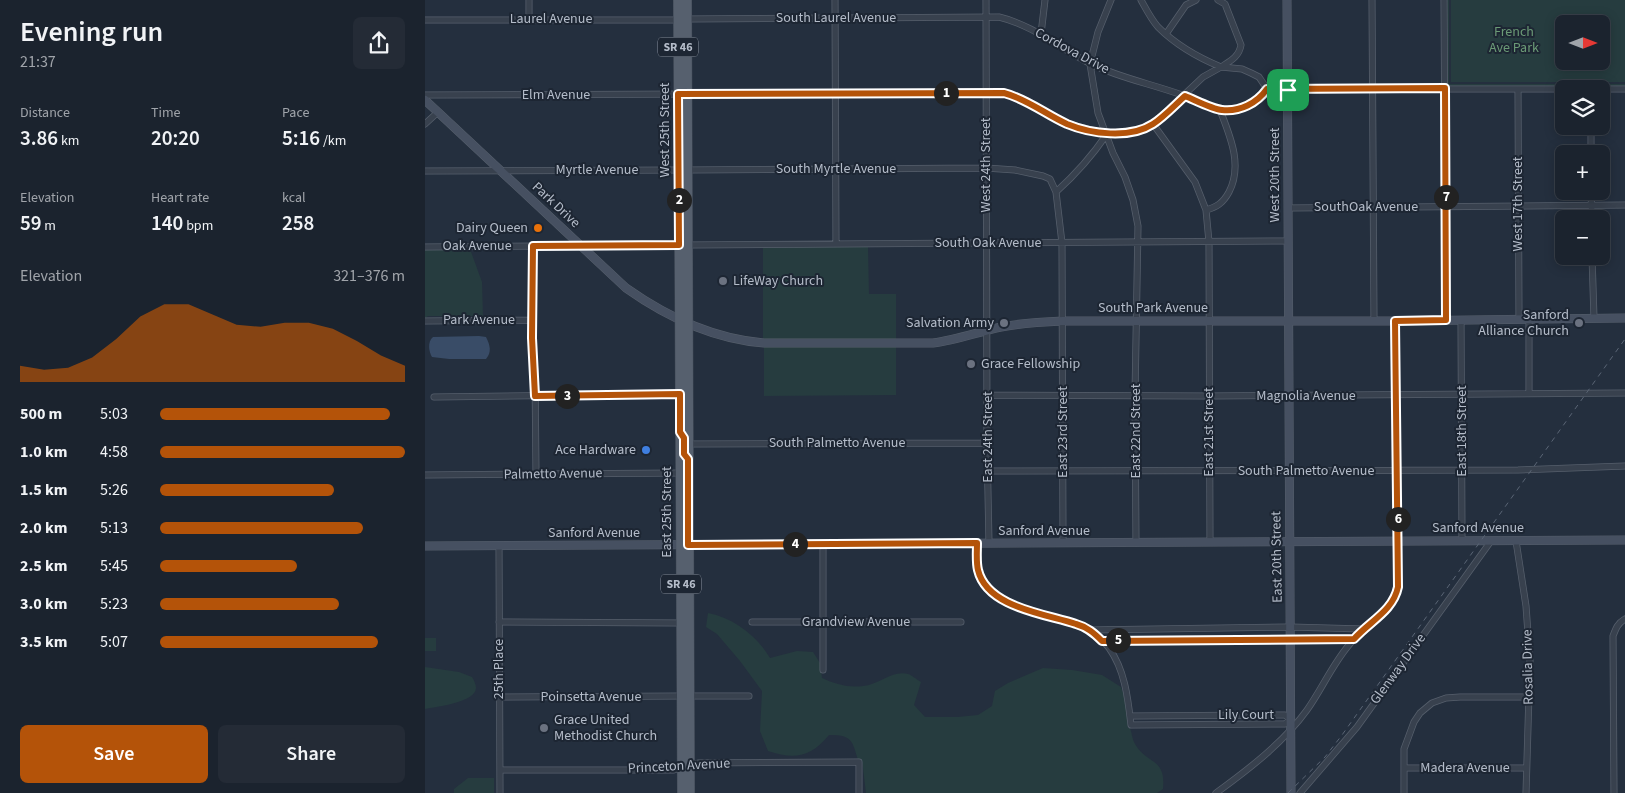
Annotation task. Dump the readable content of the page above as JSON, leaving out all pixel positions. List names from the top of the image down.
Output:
{
  "streets": {
    "main road": ["SR 46", "West 25th Street", "East 25th Street"],
    "street": [
      "South Laurel Avenue",
      "Laurel Avenue",
      "Cordova Drive",
      "Elm Avenue",
      "West 24th Street",
      "South Myrtle Avenue",
      "Myrtle Avenue",
      "West 20th Street",
      "West 17th Street",
      "Park Drive",
      "SouthOak Avenue",
      "South Oak Avenue",
      "Oak Avenue",
      "South Park Avenue",
      "Park Avenue",
      "Magnolia Avenue",
      "East 22nd Street",
      "East 18th Street",
      "East 23rd Street",
      "East 21st Street",
      "East 24th Street",
      "South Palmetto Avenue",
      "Palmetto Avenue",
      "Sanford Avenue",
      "East 20th Street",
      "Grandview Avenue",
      "Rosalia Drive",
      "25th Place",
      "Glenway Drive",
      "Poinsetta Avenue",
      "Lily Court",
      "Princeton Avenue",
      "Madera Avenue"
    ]
  },
  "crossings": [
    ["South Laurel Avenue", "Laurel Avenue"],
    ["South Laurel Avenue", "Cordova Drive"],
    ["South Laurel Avenue", "West 25th Street"],
    ["South Laurel Avenue", "West 24th Street"],
    ["Laurel Avenue", "West 25th Street"],
    ["Cordova Drive", "West 24th Street"],
    ["Cordova Drive", "East 22nd Street"],
    ["Elm Avenue", "West 25th Street"],
    ["Elm Avenue", "West 24th Street"],
    ["Elm Avenue", "East 22nd Street"],
    ["Elm Avenue", "East 21st Street"],
    ["West 25th Street", "South Myrtle Avenue"],
    ["West 25th Street", "Myrtle Avenue"],
    ["West 25th Street", "Park Drive"],
    ["West 25th Street", "South Oak Avenue"],
    ["West 25th Street", "Oak Avenue"],
    ["West 25th Street", "South Park Avenue"],
    ["West 25th Street", "East 25th Street"],
    ["West 24th Street", "South Myrtle Avenue"],
    ["West 24th Street", "South Oak Avenue"],
    ["West 24th Street", "South Park Avenue"],
    ["West 24th Street", "East 24th Street"],
    ["South Myrtle Avenue", "Myrtle Avenue"],
    ["South Myrtle Avenue", "East 23rd Street"],
    ["Myrtle Avenue", "Park Drive"],
    ["West 20th Street", "SouthOak Avenue"],
    ["West 20th Street", "South Oak Avenue"],
    ["West 20th Street", "South Park Avenue"],
    ["West 20th Street", "East 20th Street"],
    ["West 17th Street", "SouthOak Avenue"],
    ["West 17th Street", "South Park Avenue"],
    ["Park Drive", "Oak Avenue"],
    ["Park Drive", "South Park Avenue"],
    ["Park Drive", "East 25th Street"],
    ["South Oak Avenue", "Oak Avenue"],
    ["South Oak Avenue", "East 22nd Street"],
    ["South Oak Avenue", "East 23rd Street"],
    ["South Oak Avenue", "East 21st Street"],
    ["South Park Avenue", "East 22nd Street"],
    ["South Park Avenue", "East 18th Street"],
    ["South Park Avenue", "East 23rd Street"],
    ["South Park Avenue", "East 21st Street"],
    ["South Park Avenue", "East 24th Street"],
    ["South Park Avenue", "East 25th Street"],
    ["South Park Avenue", "East 20th Street"],
    ["Magnolia Avenue", "East 22nd Street"],
    ["Magnolia Avenue", "East 18th Street"],
    ["Magnolia Avenue", "East 23rd Street"],
    ["Magnolia Avenue", "East 21st Street"],
    ["Magnolia Avenue", "East 24th Street"],
    ["Magnolia Avenue", "East 20th Street"],
    ["East 22nd Street", "South Palmetto Avenue"],
    ["East 22nd Street", "Sanford Avenue"],
    ["East 18th Street", "South Palmetto Avenue"],
    ["East 18th Street", "Sanford Avenue"],
    ["East 23rd Street", "South Palmetto Avenue"],
    ["East 23rd Street", "Sanford Avenue"],
    ["East 21st Street", "South Palmetto Avenue"],
    ["East 21st Street", "Sanford Avenue"],
    ["East 24th Street", "South Palmetto Avenue"],
    ["East 24th Street", "Sanford Avenue"],
    ["South Palmetto Avenue", "East 25th Street"],
    ["South Palmetto Avenue", "East 20th Street"],
    ["Palmetto Avenue", "East 25th Street"],
    ["East 25th Street", "Sanford Avenue"],
    ["East 25th Street", "Poinsetta Avenue"],
    ["East 25th Street", "Princeton Avenue"],
    ["Sanford Avenue", "East 20th Street"],
    ["Sanford Avenue", "Rosalia Drive"],
    ["Sanford Avenue", "25th Place"],
    ["Sanford Avenue", "Glenway Drive"],
    ["East 20th Street", "Lily Court"],
    ["Rosalia Drive", "Madera Avenue"],
    ["25th Place", "Poinsetta Avenue"],
    ["25th Place", "Princeton Avenue"]
  ],
  "parks": ["French Ave Park"],
  "places": [
    "Dairy Queen",
    "LifeWay Church",
    "Salvation Army",
    "Sanford Alliance Church",
    "Grace Fellowship",
    "Ace Hardware",
    "Grace United Methodist Church"
  ],
  "north": "right",
  "page": {
    "heading": ["Evening run", "21:37"],
    "map_buttons": ["+", "−"],
    "pins": [
      "1",
      "7",
      "2",
      "3",
      "6",
      "4",
      "5"
    ],
    "stats": [
      ["Distance", "3.86 km"],
      ["Time", "20:20"],
      ["Pace", "5:16 /km"],
      ["Elevation", "59 m"],
      ["Heart rate", "140 bpm"],
      ["kcal", "258"]
    ],
    "chart": ["Elevation", "321–376 m"],
    "list": [
      {
        "name": "500 m",
        "note": "5:03"
      },
      {
        "name": "1.0 km",
        "note": "4:58"
      },
      {
        "name": "1.5 km",
        "note": "5:26"
      },
      {
        "name": "2.0 km",
        "note": "5:13"
      },
      {
        "name": "2.5 km",
        "note": "5:45"
      },
      {
        "name": "3.0 km",
        "note": "5:23"
      },
      {
        "name": "3.5 km",
        "note": "5:07"
      }
    ],
    "buttons": ["Save", "Share"]
  }
}
